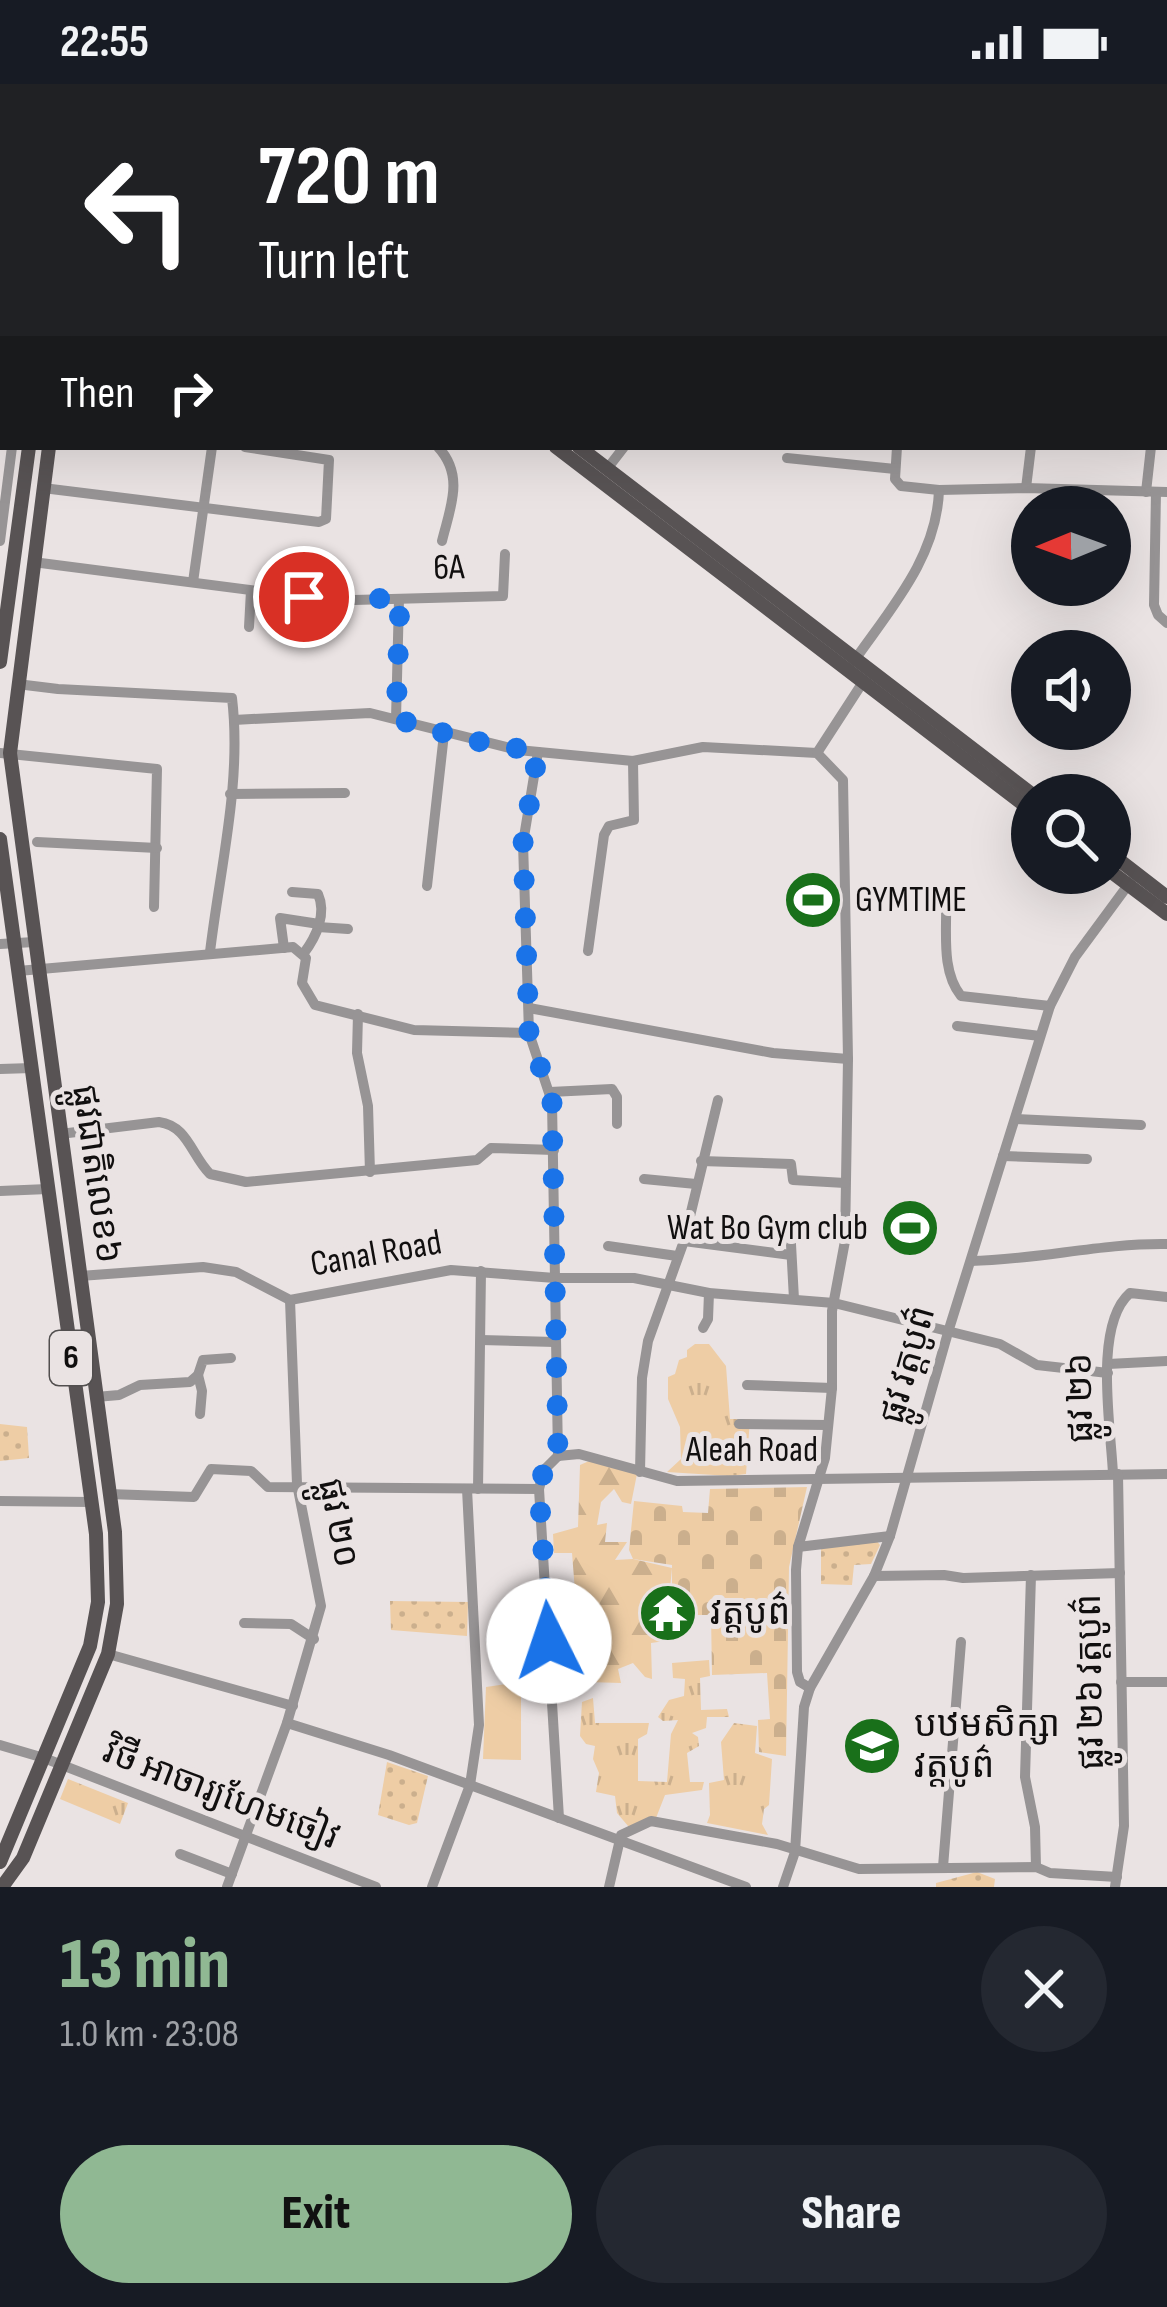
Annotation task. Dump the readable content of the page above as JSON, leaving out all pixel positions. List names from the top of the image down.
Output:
{
  "streets": {
    "main road": ["ផ្លូវជាតិលេខ៦", "6"],
    "street": [
      "6A",
      "Canal Road",
      "ផ្លូវ វត្តបូព៌",
      "ផ្លូវ ២៦",
      "Aleah Road",
      "ផ្លូវ ២០",
      "ផ្លូវ ២៦ វត្តបូព៌",
      "វិថី អាចារ្យហែមចៀវ"
    ]
  },
  "crossings": [
    ["6A", "ផ្លូវជាតិលេខ៦"],
    ["ផ្លូវជាតិលេខ៦", "Canal Road"],
    ["ផ្លូវជាតិលេខ៦", "វិថី អាចារ្យហែមចៀវ"],
    ["Canal Road", "ផ្លូវ វត្តបូព៌"],
    ["Canal Road", "ផ្លូវ ២៦"],
    ["Canal Road", "ផ្លូវ ២០"],
    ["ផ្លូវ វត្តបូព៌", "Aleah Road"],
    ["ផ្លូវ ២៦", "Aleah Road"],
    ["ផ្លូវ ២៦", "ផ្លូវ ២៦ វត្តបូព៌"],
    ["Aleah Road", "ផ្លូវ ២៦ វត្តបូព៌"],
    ["ផ្លូវ ២០", "វិថី អាចារ្យហែមចៀវ"]
  ],
  "places": {
    "sports": ["GYMTIME", "Wat Bo Gym club"],
    "temple": ["វត្តបូព៌"],
    "school or university": ["បឋមសិក្សា វត្តបូព៌"]
  },
  "north": "left",
  "page": {
    "status": "22:55",
    "turn": ["720 m", "Turn left"],
    "then": "Then",
    "heading": ["13 min", "1.0 km · 23:08"],
    "buttons": ["Exit", "Share"]
  }
}
